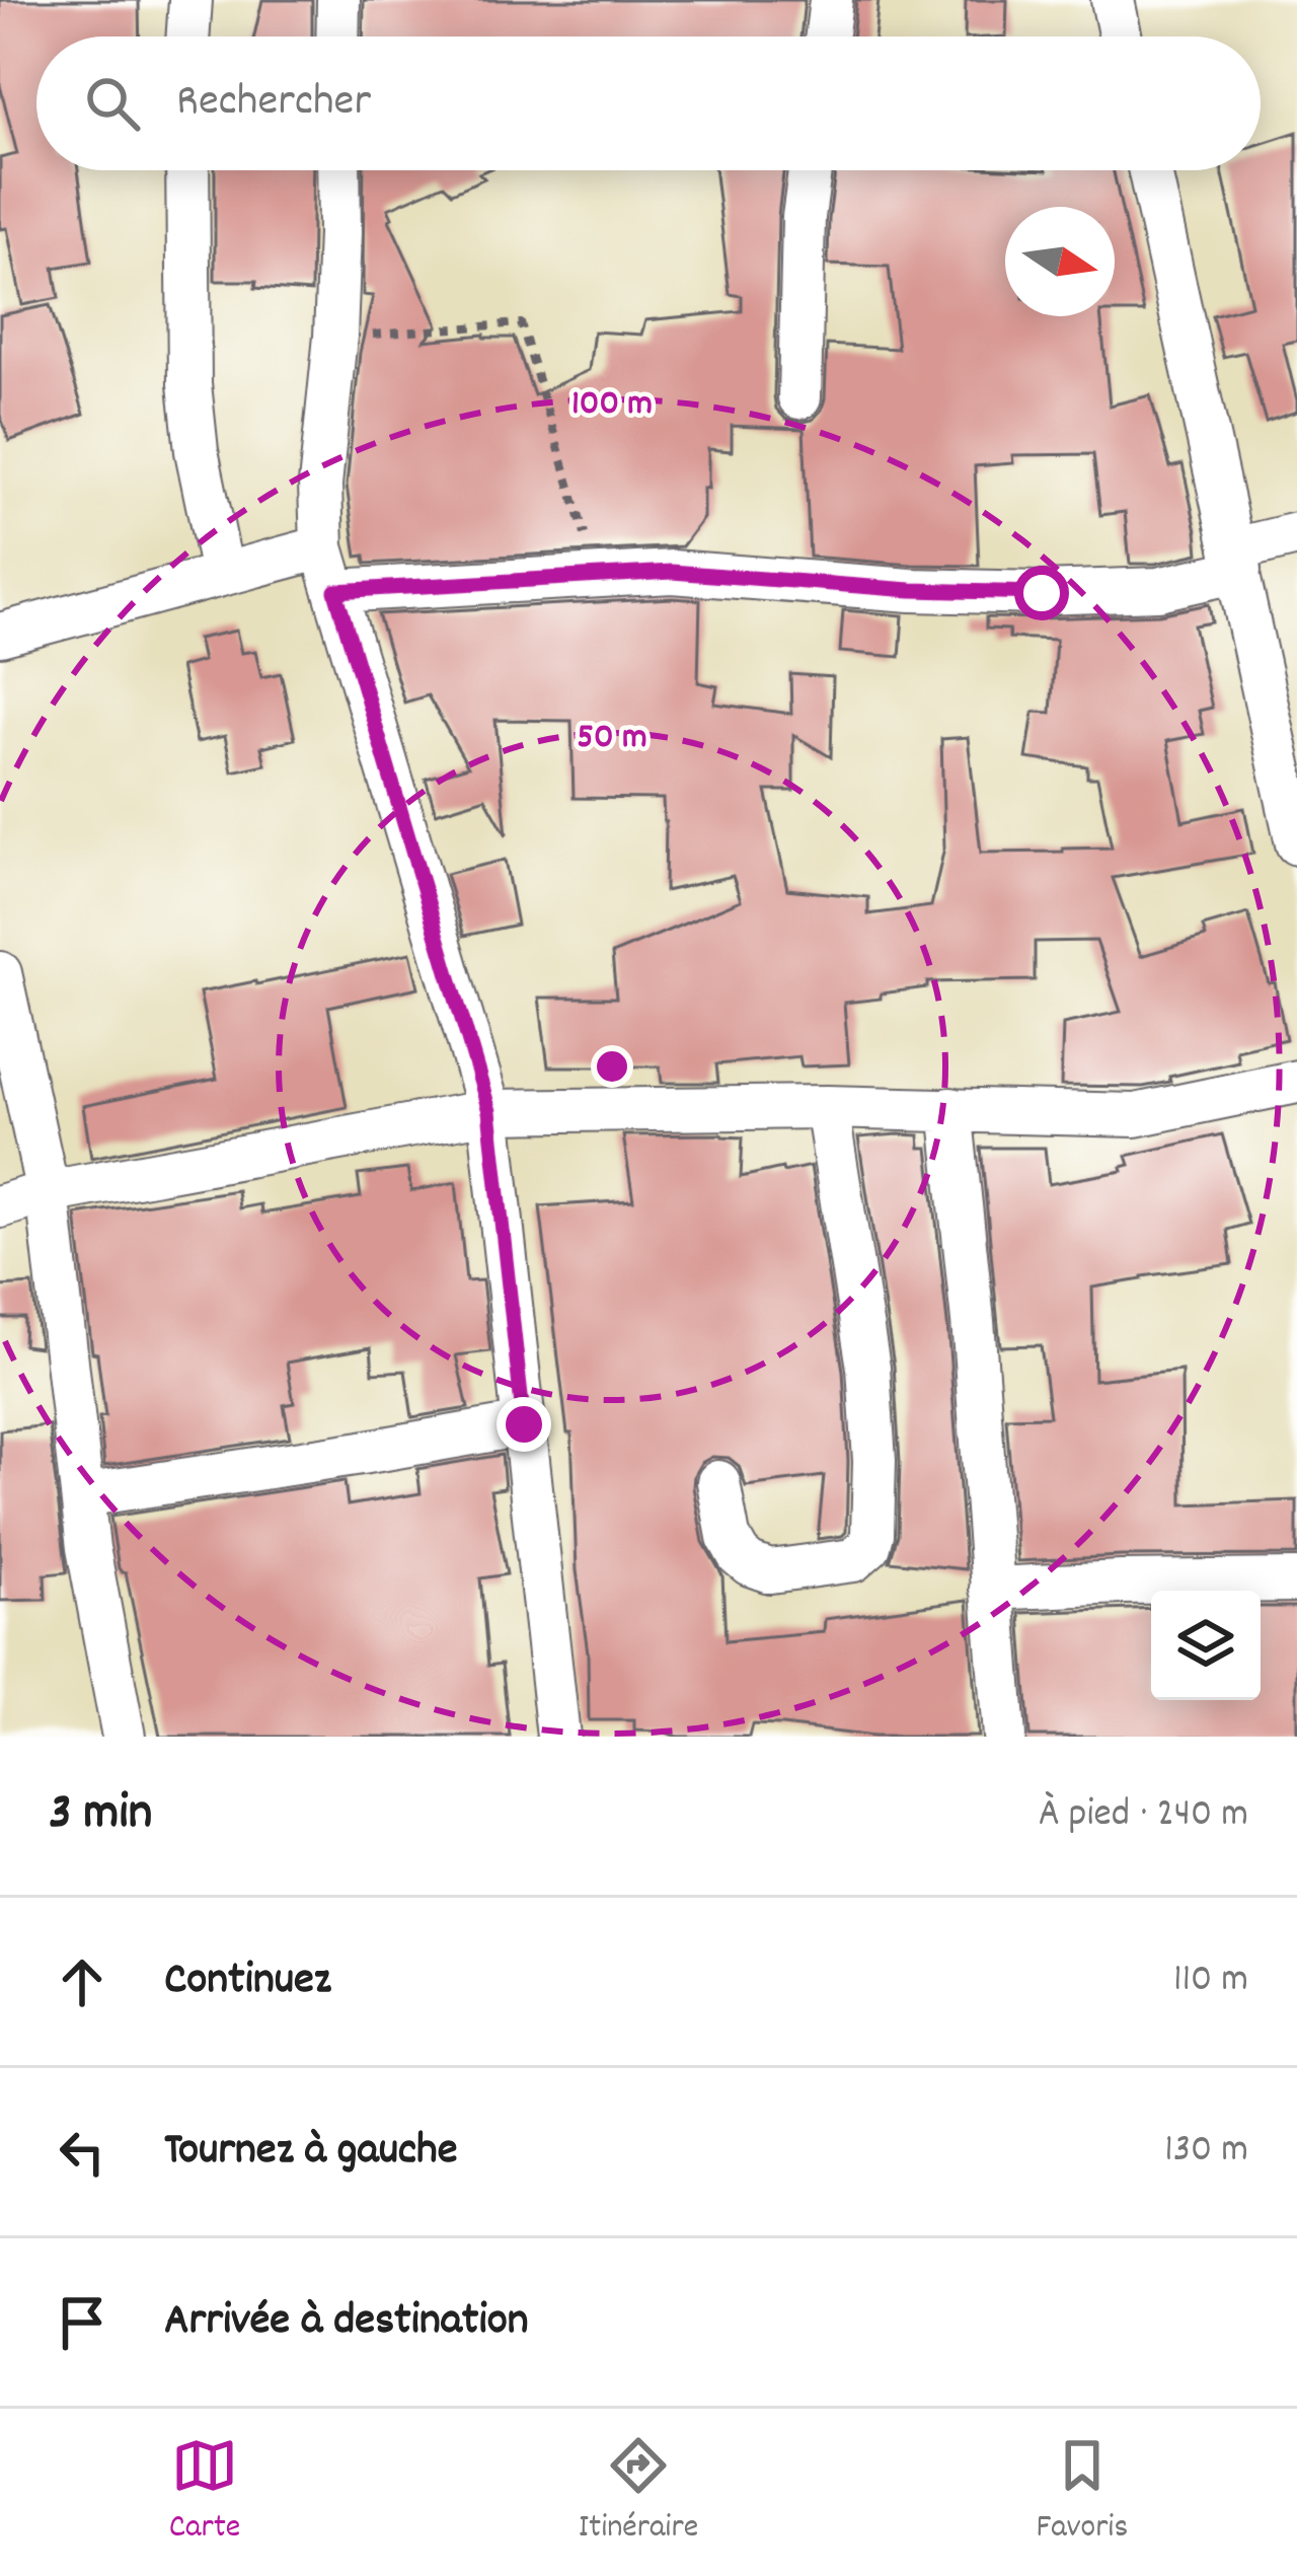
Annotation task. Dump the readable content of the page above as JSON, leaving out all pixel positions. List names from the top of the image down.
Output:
{
  "north": "right",
  "page": {
    "search": "Rechercher",
    "heading": ["3 min", "À pied · 240 m"],
    "list": [
      ["Continuez", "110 m"],
      ["Tournez à gauche", "130 m"],
      "Arrivée à destination"
    ],
    "nav": ["Carte", "Itinéraire", "Favoris"]
  },
  "rings": ["100 m", "50 m"]
}
